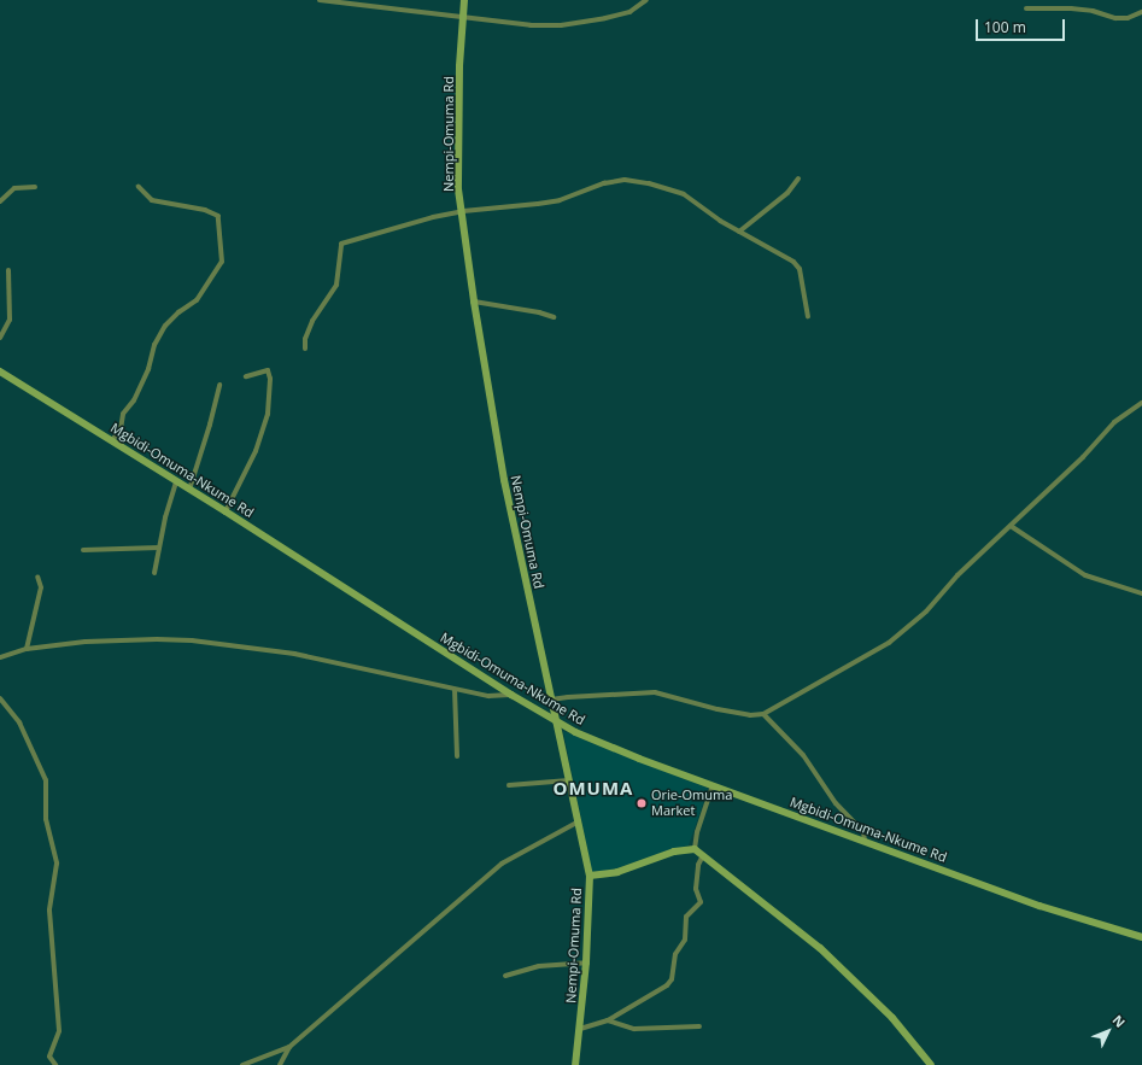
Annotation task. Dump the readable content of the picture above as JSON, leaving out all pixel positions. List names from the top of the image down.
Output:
{
  "streets": {
    "street": ["Nempi-Omuma Rd", "Mgbidi-Omuma-Nkume Rd"]
  },
  "crossings": [
    ["Nempi-Omuma Rd", "Mgbidi-Omuma-Nkume Rd"]
  ],
  "districts": ["OMUMA"],
  "places": ["Orie-Omuma Market"],
  "scale_bar": "100 m",
  "north": "top right"
}
